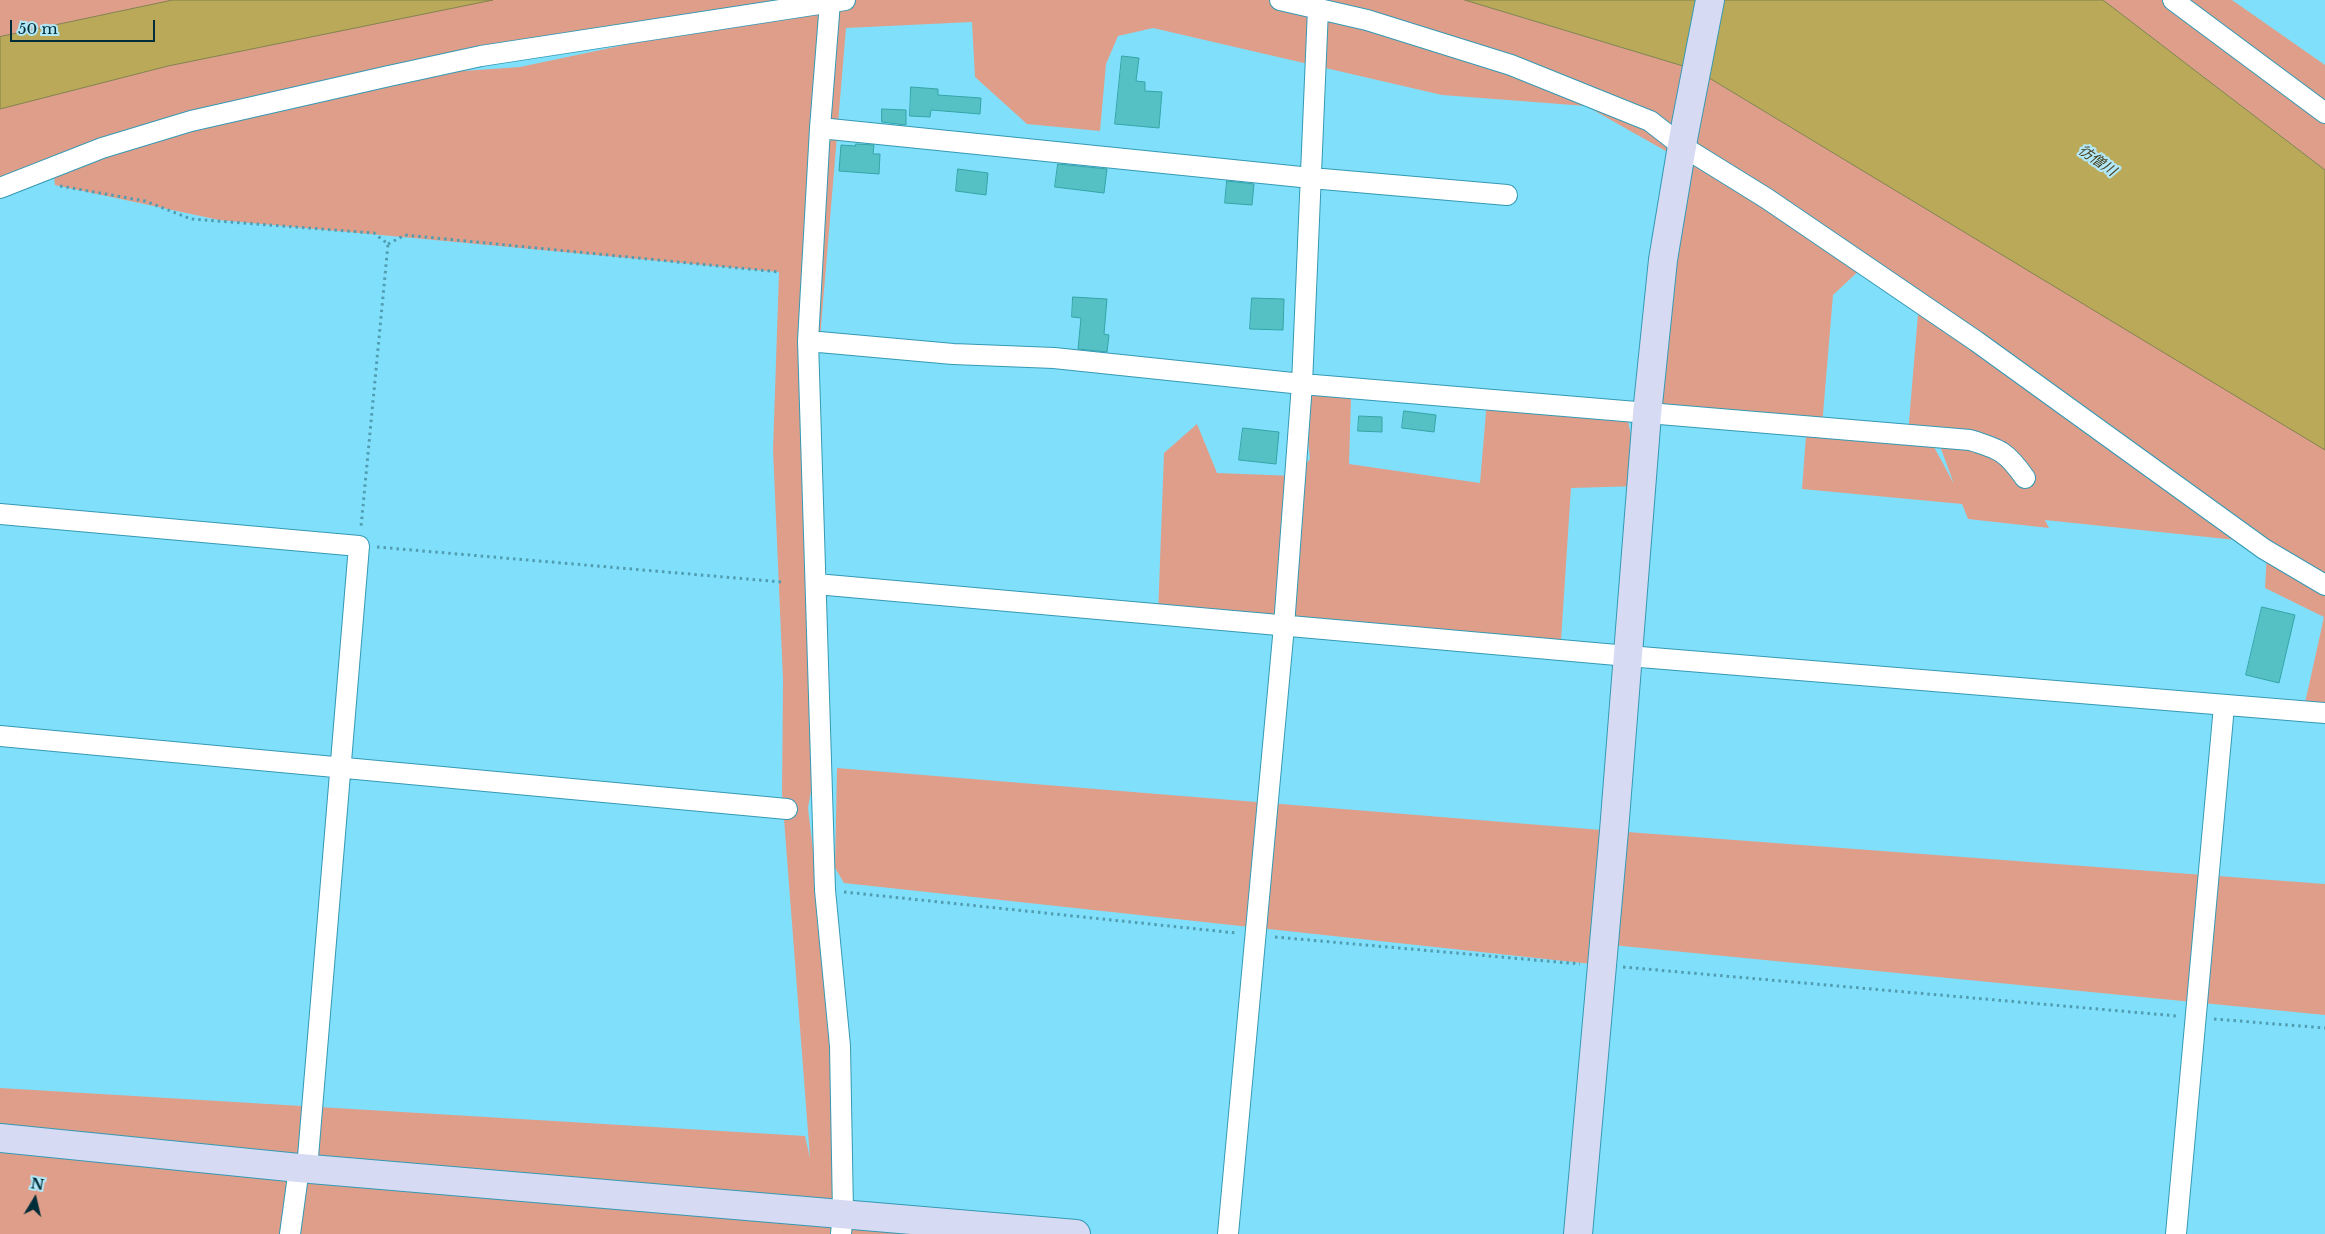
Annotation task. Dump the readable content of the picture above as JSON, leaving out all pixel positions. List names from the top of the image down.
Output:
{
  "water": ["彷僧川"],
  "scale_bar": "50 m",
  "north": "top"
}
